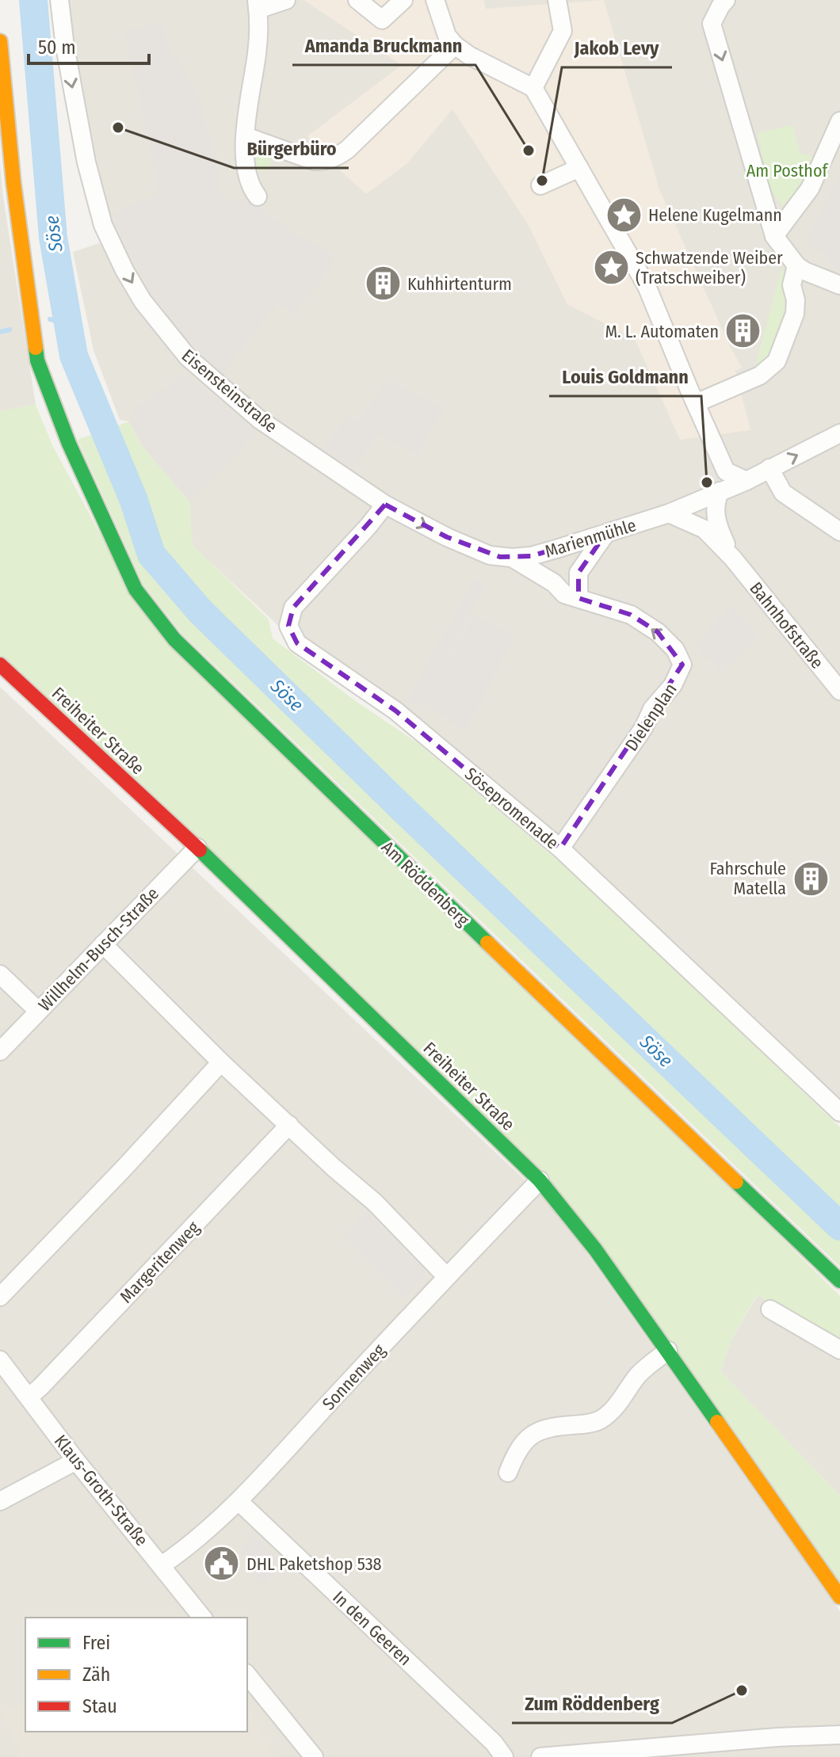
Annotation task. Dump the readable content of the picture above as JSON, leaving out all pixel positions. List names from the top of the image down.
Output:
{
  "streets": {
    "main road": ["Freiheiter Straße", "Am Röddenberg"],
    "street": [
      "Eisensteinstraße",
      "Marienmühle",
      "Bahnhofstraße",
      "Dielenplan",
      "Sösepromenade",
      "Willhelm-Busch-Straße",
      "Margeritenweg",
      "Sonnenweg",
      "Klaus-Groth-Straße",
      "In den Geeren"
    ]
  },
  "crossings": [
    ["Eisensteinstraße", "Marienmühle"],
    ["Eisensteinstraße", "Dielenplan"],
    ["Eisensteinstraße", "Sösepromenade"],
    ["Dielenplan", "Sösepromenade"],
    ["Freiheiter Straße", "Willhelm-Busch-Straße"],
    ["Freiheiter Straße", "Sonnenweg"],
    ["Margeritenweg", "Klaus-Groth-Straße"],
    ["Sonnenweg", "Klaus-Groth-Straße"],
    ["Sonnenweg", "In den Geeren"]
  ],
  "one_way": ["Eisensteinstraße"],
  "water": ["Söse"],
  "parks": ["Am Posthof"],
  "places": {
    "other": [
      "Bürgerbüro",
      "Amanda Bruckmann",
      "Jakob Levy",
      "Louis Goldmann",
      "Zum Röddenberg"
    ],
    "place": ["Helene Kugelmann", "Schwatzende Weiber (Tratschweiber)"],
    "building": ["Kuhhirtenturm", "M. L. Automaten", "Fahrschule Matella"],
    "public building": ["DHL Paketshop 538"]
  },
  "legend": ["Frei", "Zäh", "Stau"],
  "scale_bar": "50 m"
}
